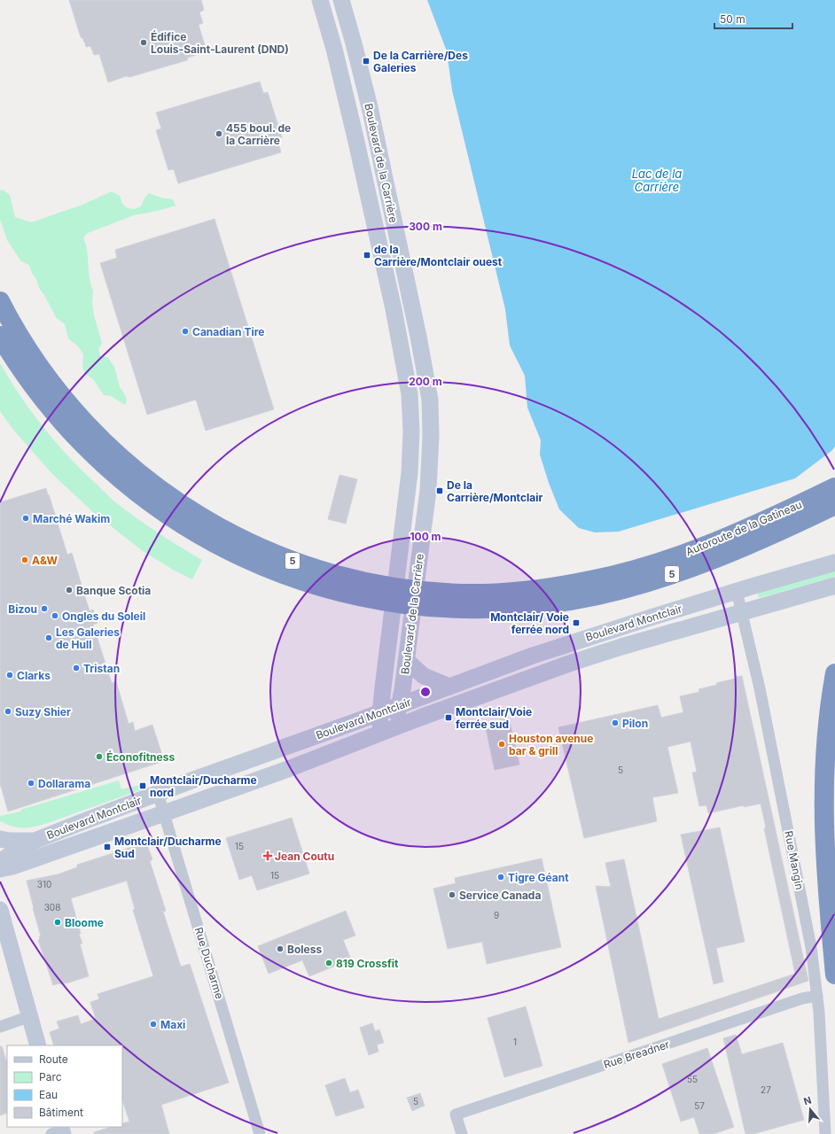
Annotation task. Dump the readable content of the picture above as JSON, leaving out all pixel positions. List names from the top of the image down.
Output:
{
  "streets": {
    "highway": ["Autoroute de la Gatineau", "5"],
    "main road": ["Boulevard de la Carrière", "Boulevard Montclair"],
    "street": ["Rue Mangin", "Rue Ducharme", "Rue Breadner"]
  },
  "crossings": [
    ["Boulevard de la Carrière", "Boulevard Montclair"],
    ["Boulevard Montclair", "Rue Mangin"],
    ["Boulevard Montclair", "Rue Ducharme"],
    ["Rue Mangin", "Rue Breadner"]
  ],
  "water": ["Lac de la Carrière"],
  "places": {
    "other": [
      "Édifice Louis-Saint-Laurent (DND)",
      "455 boul. de la Carrière",
      "Canadian Tire",
      "Marché Wakim",
      "A&W",
      "Banque Scotia",
      "Bizou",
      "Ongles du Soleil",
      "Les Galeries de Hull",
      "Tristan",
      "Clarks",
      "Suzy Shier",
      "Pilon",
      "Houston avenue bar & grill",
      "Éconofitness",
      "Dollarama",
      "Tigre Géant",
      "Service Canada",
      "Bloome",
      "Boless",
      "819 Crossfit",
      "Maxi"
    ],
    "transit": [
      "De la Carrière/Des Galeries",
      "de la Carrière/Montclair ouest",
      "De la Carrière/Montclair",
      "Montclair/ Voie ferrée nord",
      "Montclair/Voie ferrée sud",
      "Montclair/Ducharme nord",
      "Montclair/Ducharme Sud"
    ],
    "health": ["Jean Coutu"]
  },
  "house_numbers": [
    "5",
    "15",
    "15",
    "310",
    "308",
    "9",
    "1",
    "55",
    "27",
    "5",
    "57"
  ],
  "legend": [
    "Route",
    "Parc",
    "Eau",
    "Bâtiment"
  ],
  "scale_bar": "50 m",
  "north": "top",
  "rings": ["300 m", "200 m", "100 m"]
}
